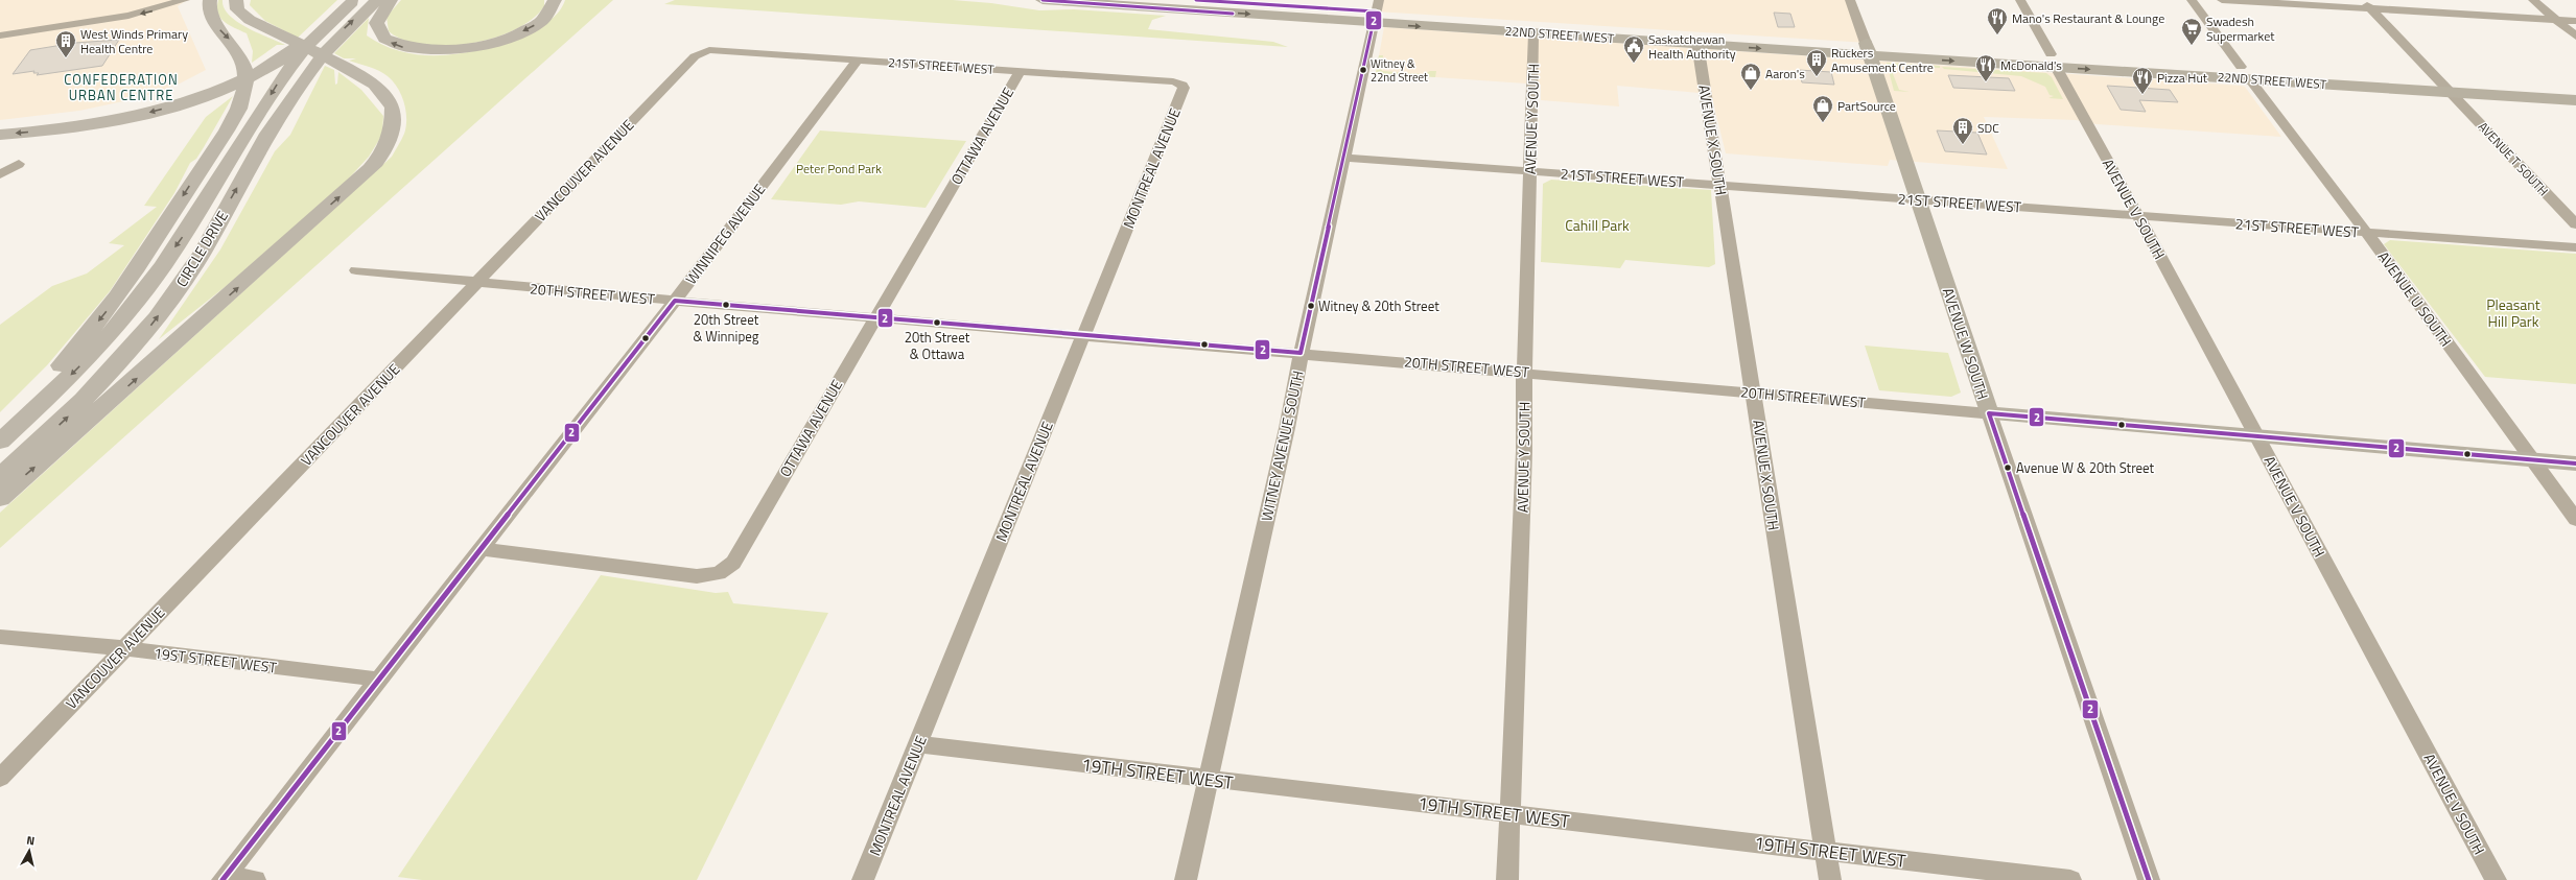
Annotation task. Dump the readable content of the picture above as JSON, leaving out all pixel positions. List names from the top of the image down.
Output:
{
  "streets": {
    "highway": ["CIRCLE DRIVE"],
    "main road": ["22ND STREET WEST", "20TH STREET WEST", "AVENUE W SOUTH"],
    "street": [
      "21ST STREET WEST",
      "AVENUE Y SOUTH",
      "OTTAWA AVENUE",
      "AVENUE X SOUTH",
      "AVENUE T SOUTH",
      "MONTREAL AVENUE",
      "VANCOUVER AVENUE",
      "AVENUE V SOUTH",
      "WINNIPEG AVENUE",
      "AVENUE U SOUTH",
      "WITNEY AVENUE SOUTH",
      "19ST STREET WEST",
      "19TH STREET WEST"
    ]
  },
  "crossings": [
    ["22ND STREET WEST", "AVENUE Y SOUTH"],
    ["22ND STREET WEST", "AVENUE X SOUTH"],
    ["22ND STREET WEST", "AVENUE T SOUTH"],
    ["22ND STREET WEST", "AVENUE V SOUTH"],
    ["22ND STREET WEST", "AVENUE U SOUTH"],
    ["22ND STREET WEST", "AVENUE W SOUTH"],
    ["22ND STREET WEST", "WITNEY AVENUE SOUTH"],
    ["21ST STREET WEST", "AVENUE Y SOUTH"],
    ["21ST STREET WEST", "OTTAWA AVENUE"],
    ["21ST STREET WEST", "AVENUE X SOUTH"],
    ["21ST STREET WEST", "MONTREAL AVENUE"],
    ["21ST STREET WEST", "VANCOUVER AVENUE"],
    ["21ST STREET WEST", "AVENUE V SOUTH"],
    ["21ST STREET WEST", "WINNIPEG AVENUE"],
    ["21ST STREET WEST", "AVENUE U SOUTH"],
    ["21ST STREET WEST", "AVENUE W SOUTH"],
    ["21ST STREET WEST", "WITNEY AVENUE SOUTH"],
    ["AVENUE Y SOUTH", "20TH STREET WEST"],
    ["AVENUE Y SOUTH", "19TH STREET WEST"],
    ["OTTAWA AVENUE", "WINNIPEG AVENUE"],
    ["OTTAWA AVENUE", "20TH STREET WEST"],
    ["AVENUE X SOUTH", "20TH STREET WEST"],
    ["AVENUE X SOUTH", "19TH STREET WEST"],
    ["MONTREAL AVENUE", "20TH STREET WEST"],
    ["MONTREAL AVENUE", "19TH STREET WEST"],
    ["VANCOUVER AVENUE", "20TH STREET WEST"],
    ["VANCOUVER AVENUE", "19ST STREET WEST"],
    ["AVENUE V SOUTH", "20TH STREET WEST"],
    ["WINNIPEG AVENUE", "20TH STREET WEST"],
    ["WINNIPEG AVENUE", "19ST STREET WEST"],
    ["20TH STREET WEST", "AVENUE U SOUTH"],
    ["20TH STREET WEST", "AVENUE W SOUTH"],
    ["20TH STREET WEST", "WITNEY AVENUE SOUTH"],
    ["WITNEY AVENUE SOUTH", "19TH STREET WEST"]
  ],
  "districts": ["CONFEDERATION URBAN CENTRE"],
  "parks": ["Peter Pond Park", "Cahill Park", "Pleasant Hill Park"],
  "places": {
    "restaurant": ["Mano's Restaurant & Lounge", "McDonald's", "Pizza Hut"],
    "supermarket": ["Swadesh Supermarket"],
    "building": ["West Winds Primary Health Centre", "Ruckers Amusement Centre", "SDC"],
    "public building": ["Saskatchewan Health Authority"],
    "other": [
      "Witney & 22nd Street",
      "20th Street & Winnipeg",
      "Witney & 20th Street",
      "20th Street & Ottawa",
      "Avenue W & 20th Street"
    ],
    "shop": ["Aaron's", "PartSource"]
  },
  "lines": ["transit line 2"],
  "north": "top"
}
